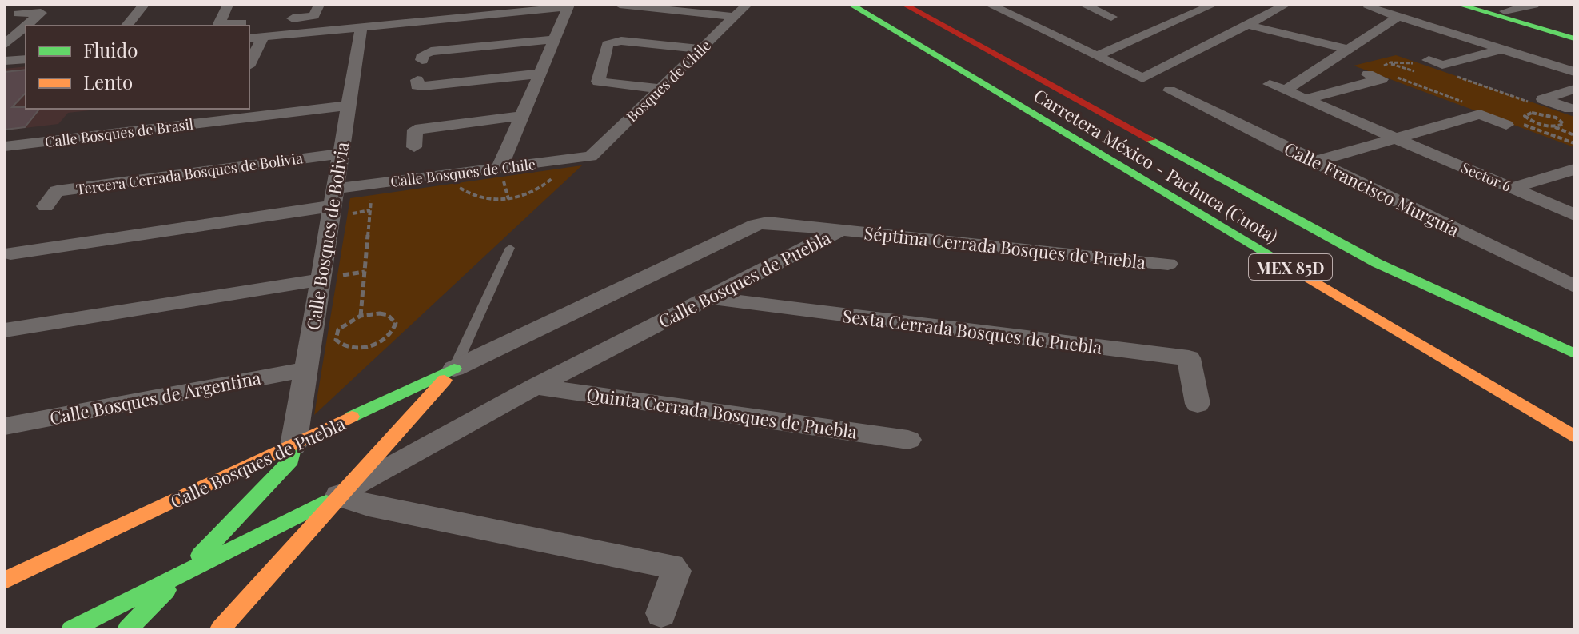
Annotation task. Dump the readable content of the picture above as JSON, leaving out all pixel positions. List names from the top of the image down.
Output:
{
  "streets": {
    "main road": ["Carretera México - Pachuca (Cuota)", "MEX 85D", "Calle Bosques de Puebla"],
    "street": [
      "Bosques de Chile",
      "Calle Bosques de Brasil",
      "Calle Bosques de Chile",
      "Tercera Cerrada Bosques de Bolivia",
      "Sector 6",
      "Calle Francisco Murguía",
      "Calle Bosques de Bolivia",
      "Séptima Cerrada Bosques de Puebla",
      "Sexta Cerrada Bosques de Puebla",
      "Calle Bosques de Argentina",
      "Quinta Cerrada Bosques de Puebla"
    ]
  },
  "crossings": [
    ["Bosques de Chile", "Calle Bosques de Chile"],
    ["Calle Bosques de Brasil", "Calle Bosques de Bolivia"],
    ["Calle Bosques de Chile", "Calle Bosques de Bolivia"],
    ["Tercera Cerrada Bosques de Bolivia", "Calle Bosques de Bolivia"],
    ["Calle Bosques de Bolivia", "Calle Bosques de Puebla"],
    ["Calle Bosques de Bolivia", "Calle Bosques de Argentina"],
    ["Séptima Cerrada Bosques de Puebla", "Calle Bosques de Puebla"],
    ["Calle Bosques de Puebla", "Sexta Cerrada Bosques de Puebla"],
    ["Calle Bosques de Puebla", "Quinta Cerrada Bosques de Puebla"]
  ],
  "legend": ["Fluido", "Lento"]
}
